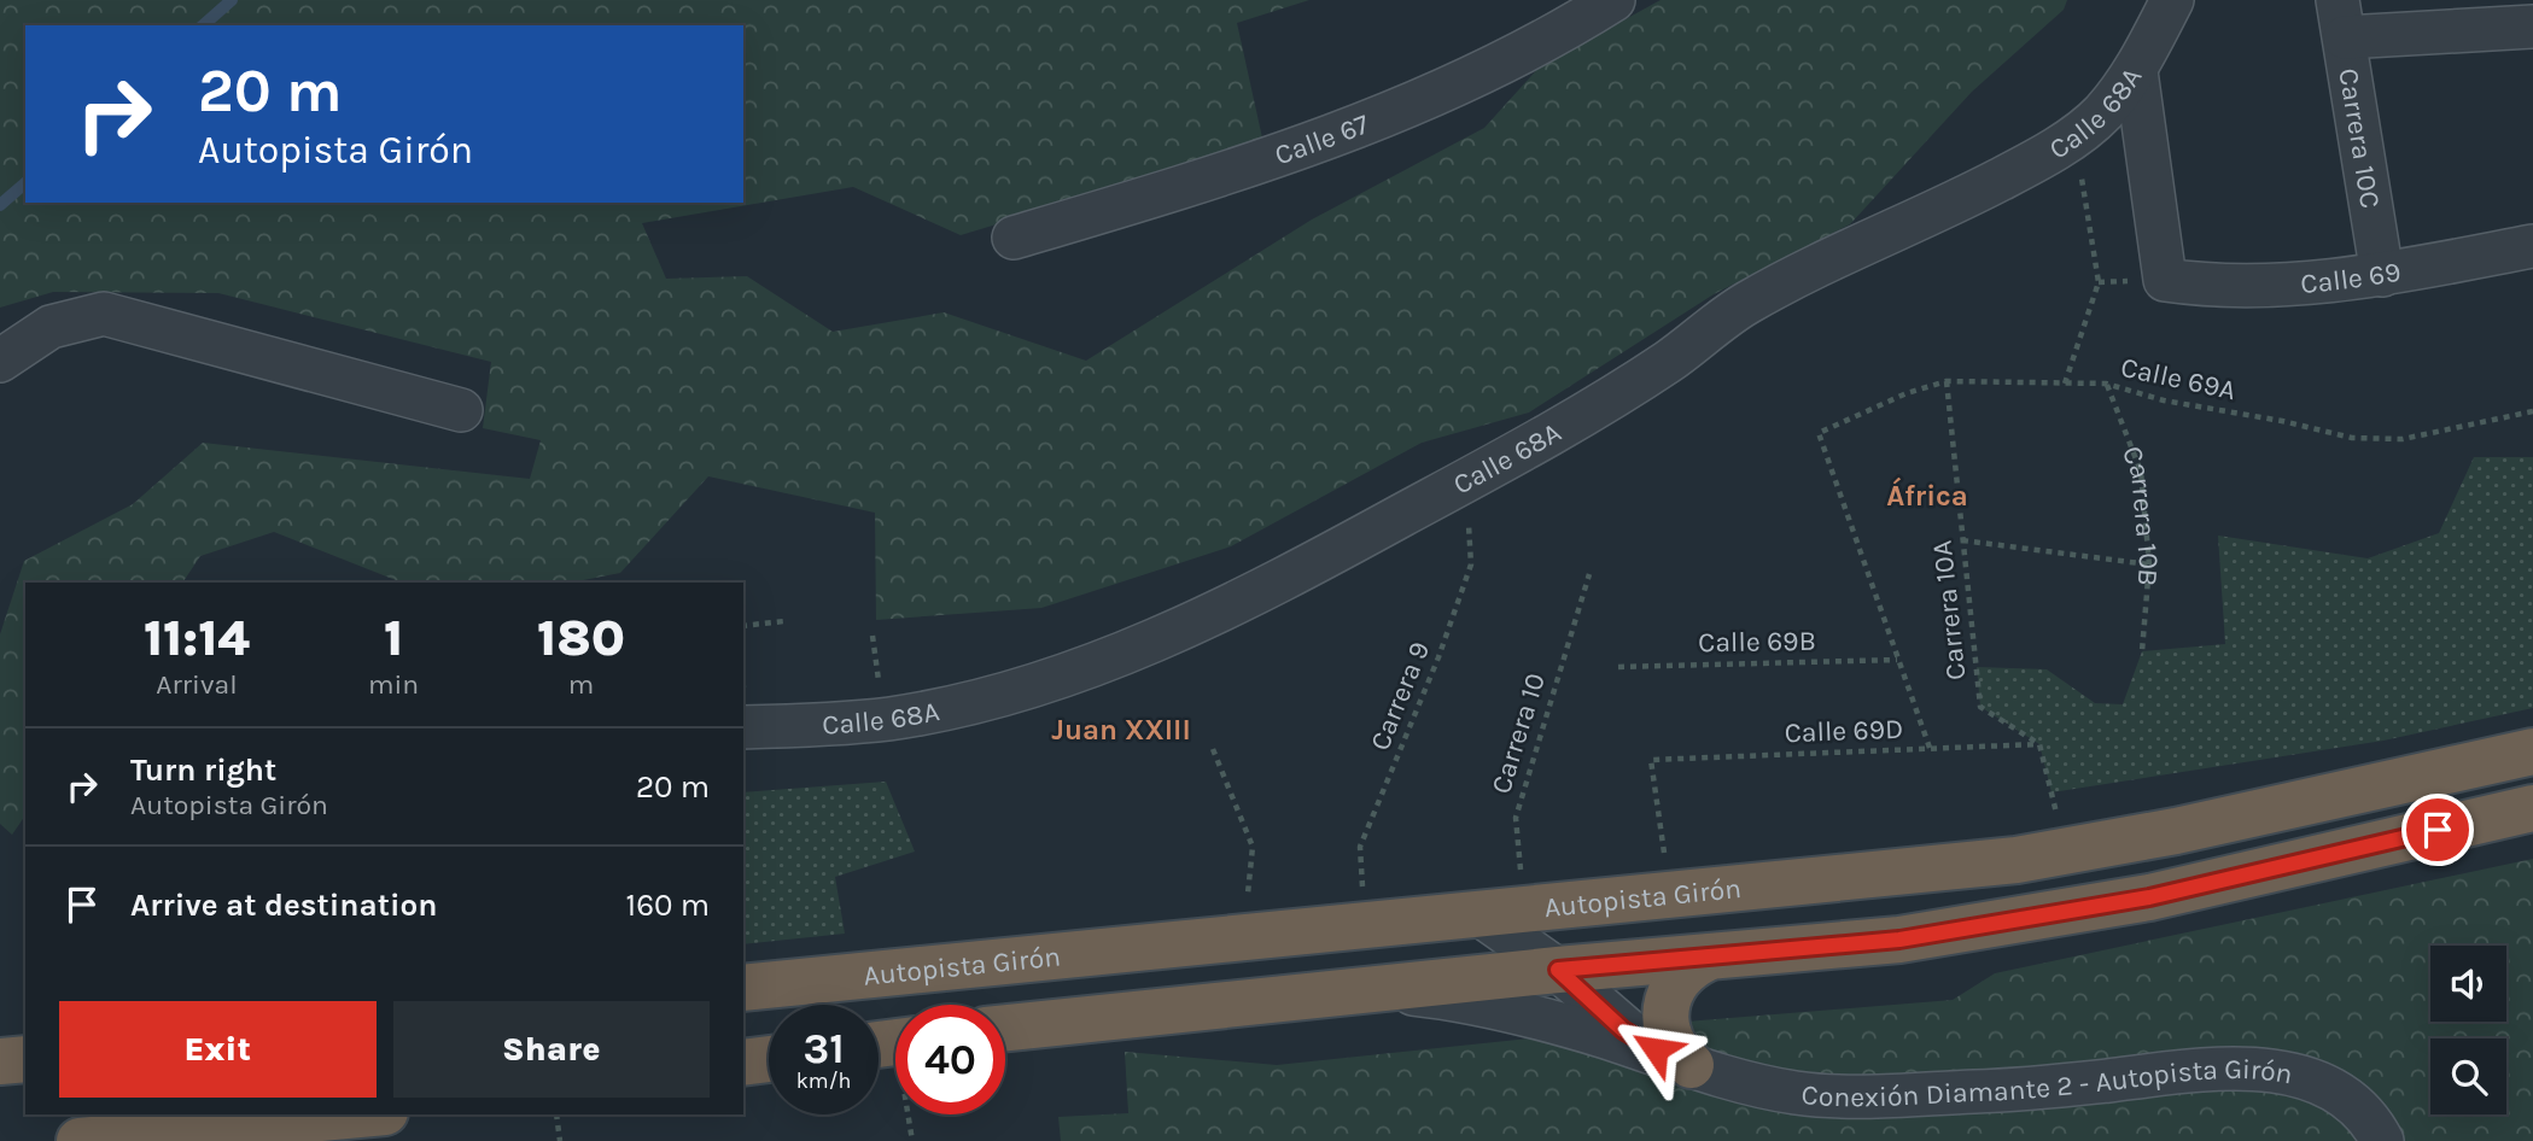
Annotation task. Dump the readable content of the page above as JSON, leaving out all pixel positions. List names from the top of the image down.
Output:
{
  "streets": {
    "highway": ["Autopista Girón"],
    "street": [
      "Calle 68A",
      "Carrera 10C",
      "Calle 67",
      "Calle 69",
      "Conexión Diamante 2 - Autopista Girón"
    ],
    "path": [
      "Calle 69A",
      "Carrera 10B",
      "Carrera 10A",
      "Calle 69B",
      "Carrera 9",
      "Calle 69D",
      "Carrera 10"
    ]
  },
  "crossings": [
    ["Calle 68A", "Calle 69"],
    ["Calle 68A", "Carrera 9"],
    ["Carrera 10C", "Calle 69"],
    ["Calle 69A", "Carrera 10B"],
    ["Calle 69A", "Carrera 10A"],
    ["Calle 69A", "Calle 69B"],
    ["Carrera 10A", "Calle 69D"],
    ["Carrera 9", "Autopista Girón"],
    ["Calle 69D", "Autopista Girón"],
    ["Carrera 10", "Autopista Girón"],
    ["Autopista Girón", "Conexión Diamante 2 - Autopista Girón"]
  ],
  "districts": ["África", "Juan XXIII"],
  "page": {
    "turn": ["20 m", "Autopista Girón"],
    "eta": [
      "11:14",
      "Arrival",
      "1",
      "min",
      "180",
      "m"
    ],
    "list": [
      {
        "name": "Turn right",
        "note": "Autopista Girón",
        "value": "20 m"
      },
      {
        "name": "Arrive at destination",
        "value": "160 m"
      }
    ],
    "buttons": ["Exit", "Share"],
    "speed": "31 km/h",
    "limit": "40"
  }
}
